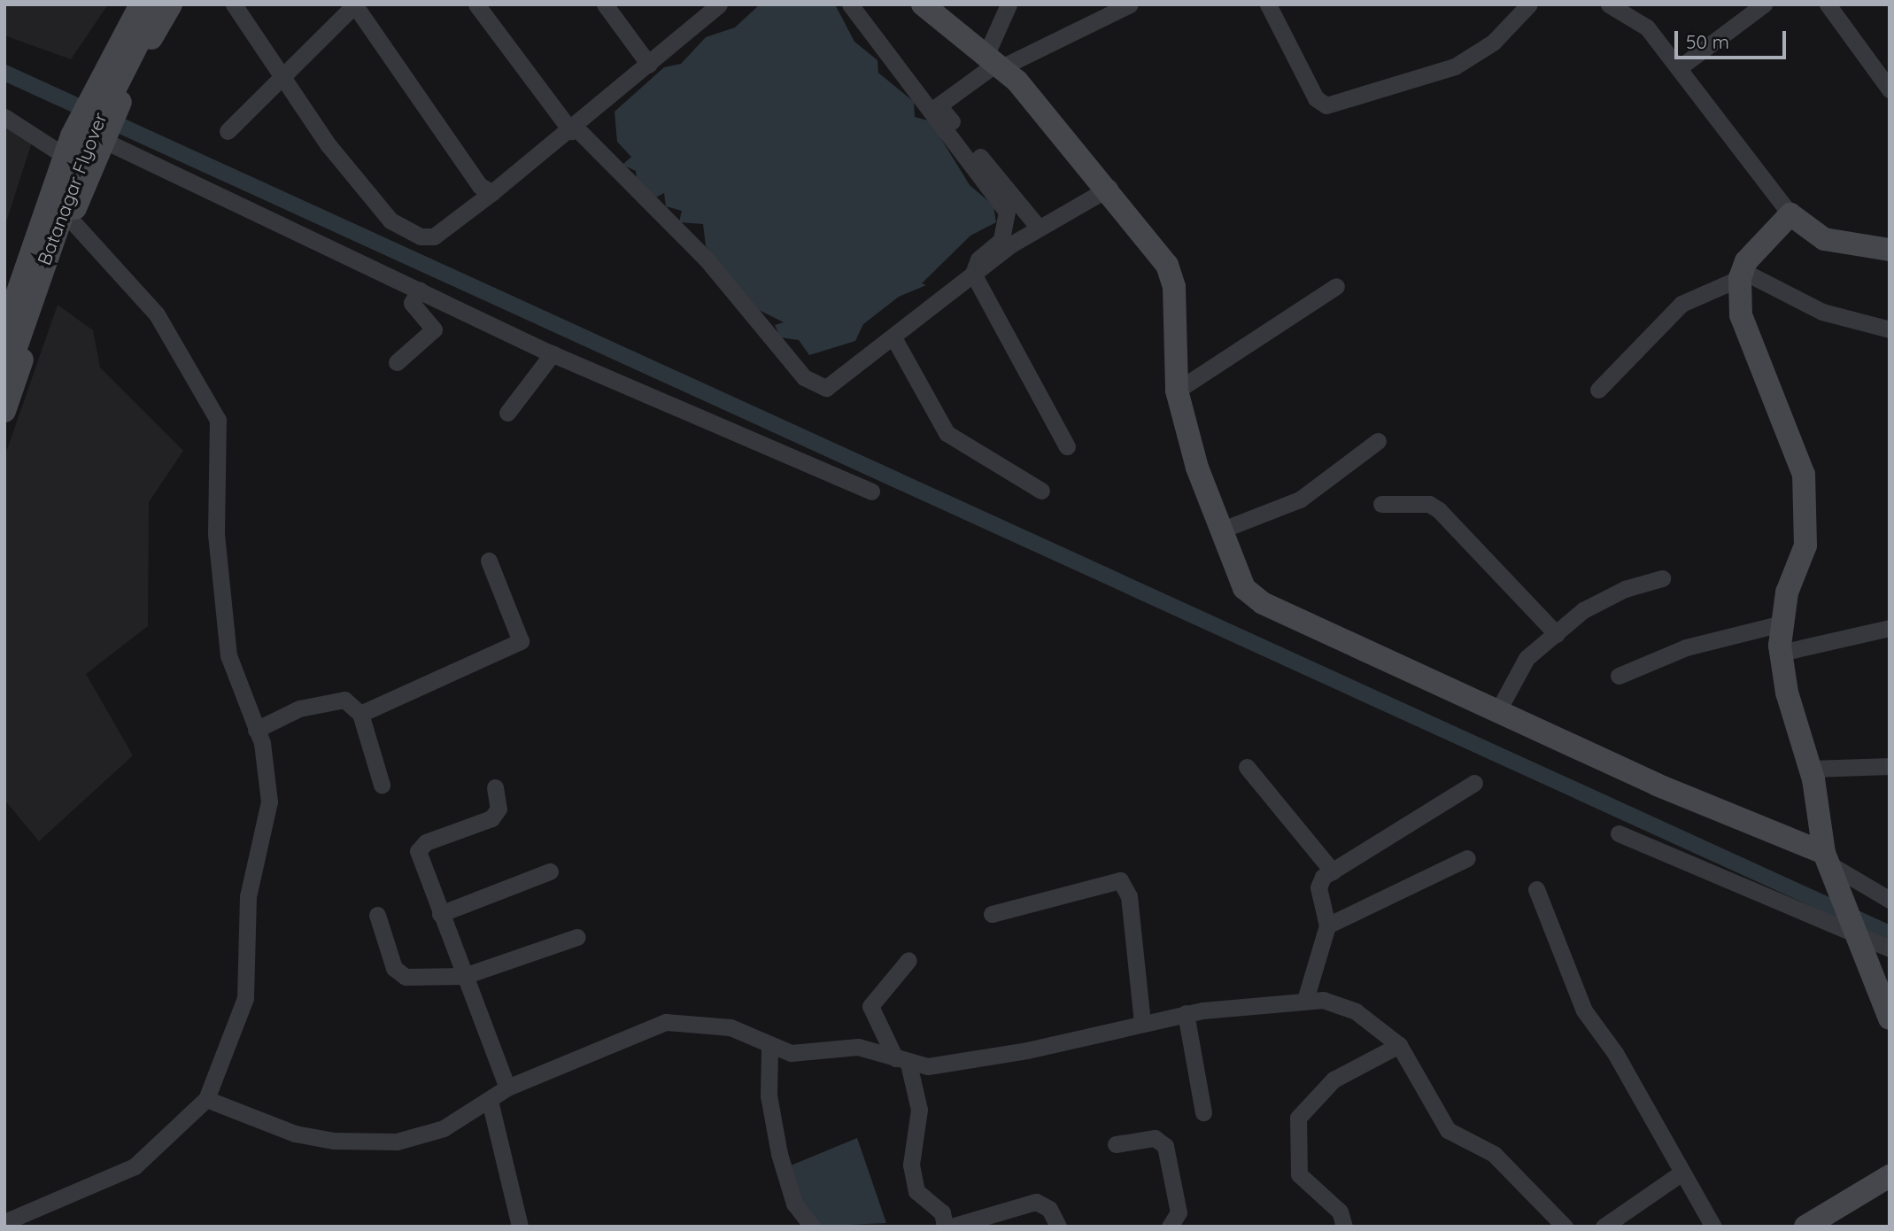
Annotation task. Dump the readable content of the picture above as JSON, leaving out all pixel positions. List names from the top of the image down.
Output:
{
  "streets": {
    "street": ["Batanagar Flyover"]
  },
  "scale_bar": "50 m"
}
